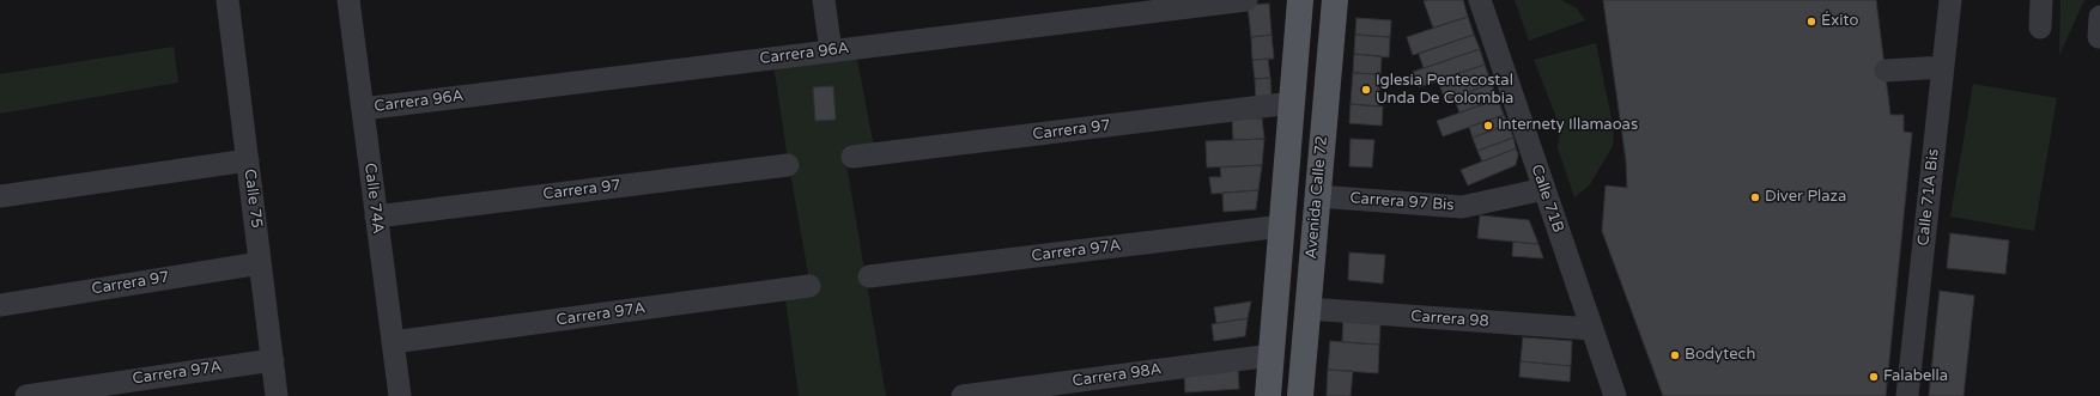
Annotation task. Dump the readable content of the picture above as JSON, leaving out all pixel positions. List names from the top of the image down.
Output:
{
  "streets": {
    "main road": ["Avenida Calle 72"],
    "street": [
      "Carrera 96A",
      "Carrera 97",
      "Calle 71A Bis",
      "Calle 75",
      "Calle 74A",
      "Calle 71B",
      "Carrera 97 Bis",
      "Carrera 97A",
      "Carrera 98",
      "Carrera 98A"
    ]
  },
  "crossings": [
    ["Carrera 96A", "Calle 74A"],
    ["Carrera 97", "Avenida Calle 72"],
    ["Carrera 97", "Calle 75"],
    ["Carrera 97", "Calle 74A"],
    ["Avenida Calle 72", "Carrera 97 Bis"],
    ["Avenida Calle 72", "Carrera 97A"],
    ["Avenida Calle 72", "Carrera 98"],
    ["Avenida Calle 72", "Carrera 98A"],
    ["Calle 75", "Carrera 97A"],
    ["Calle 74A", "Carrera 97A"],
    ["Calle 71B", "Carrera 97 Bis"],
    ["Calle 71B", "Carrera 98"]
  ],
  "places": [
    "Éxito",
    "Iglesia Pentecostal Unda De Colombia",
    "Internety Illamaoas",
    "Diver Plaza",
    "Bodytech",
    "Falabella"
  ]
}
